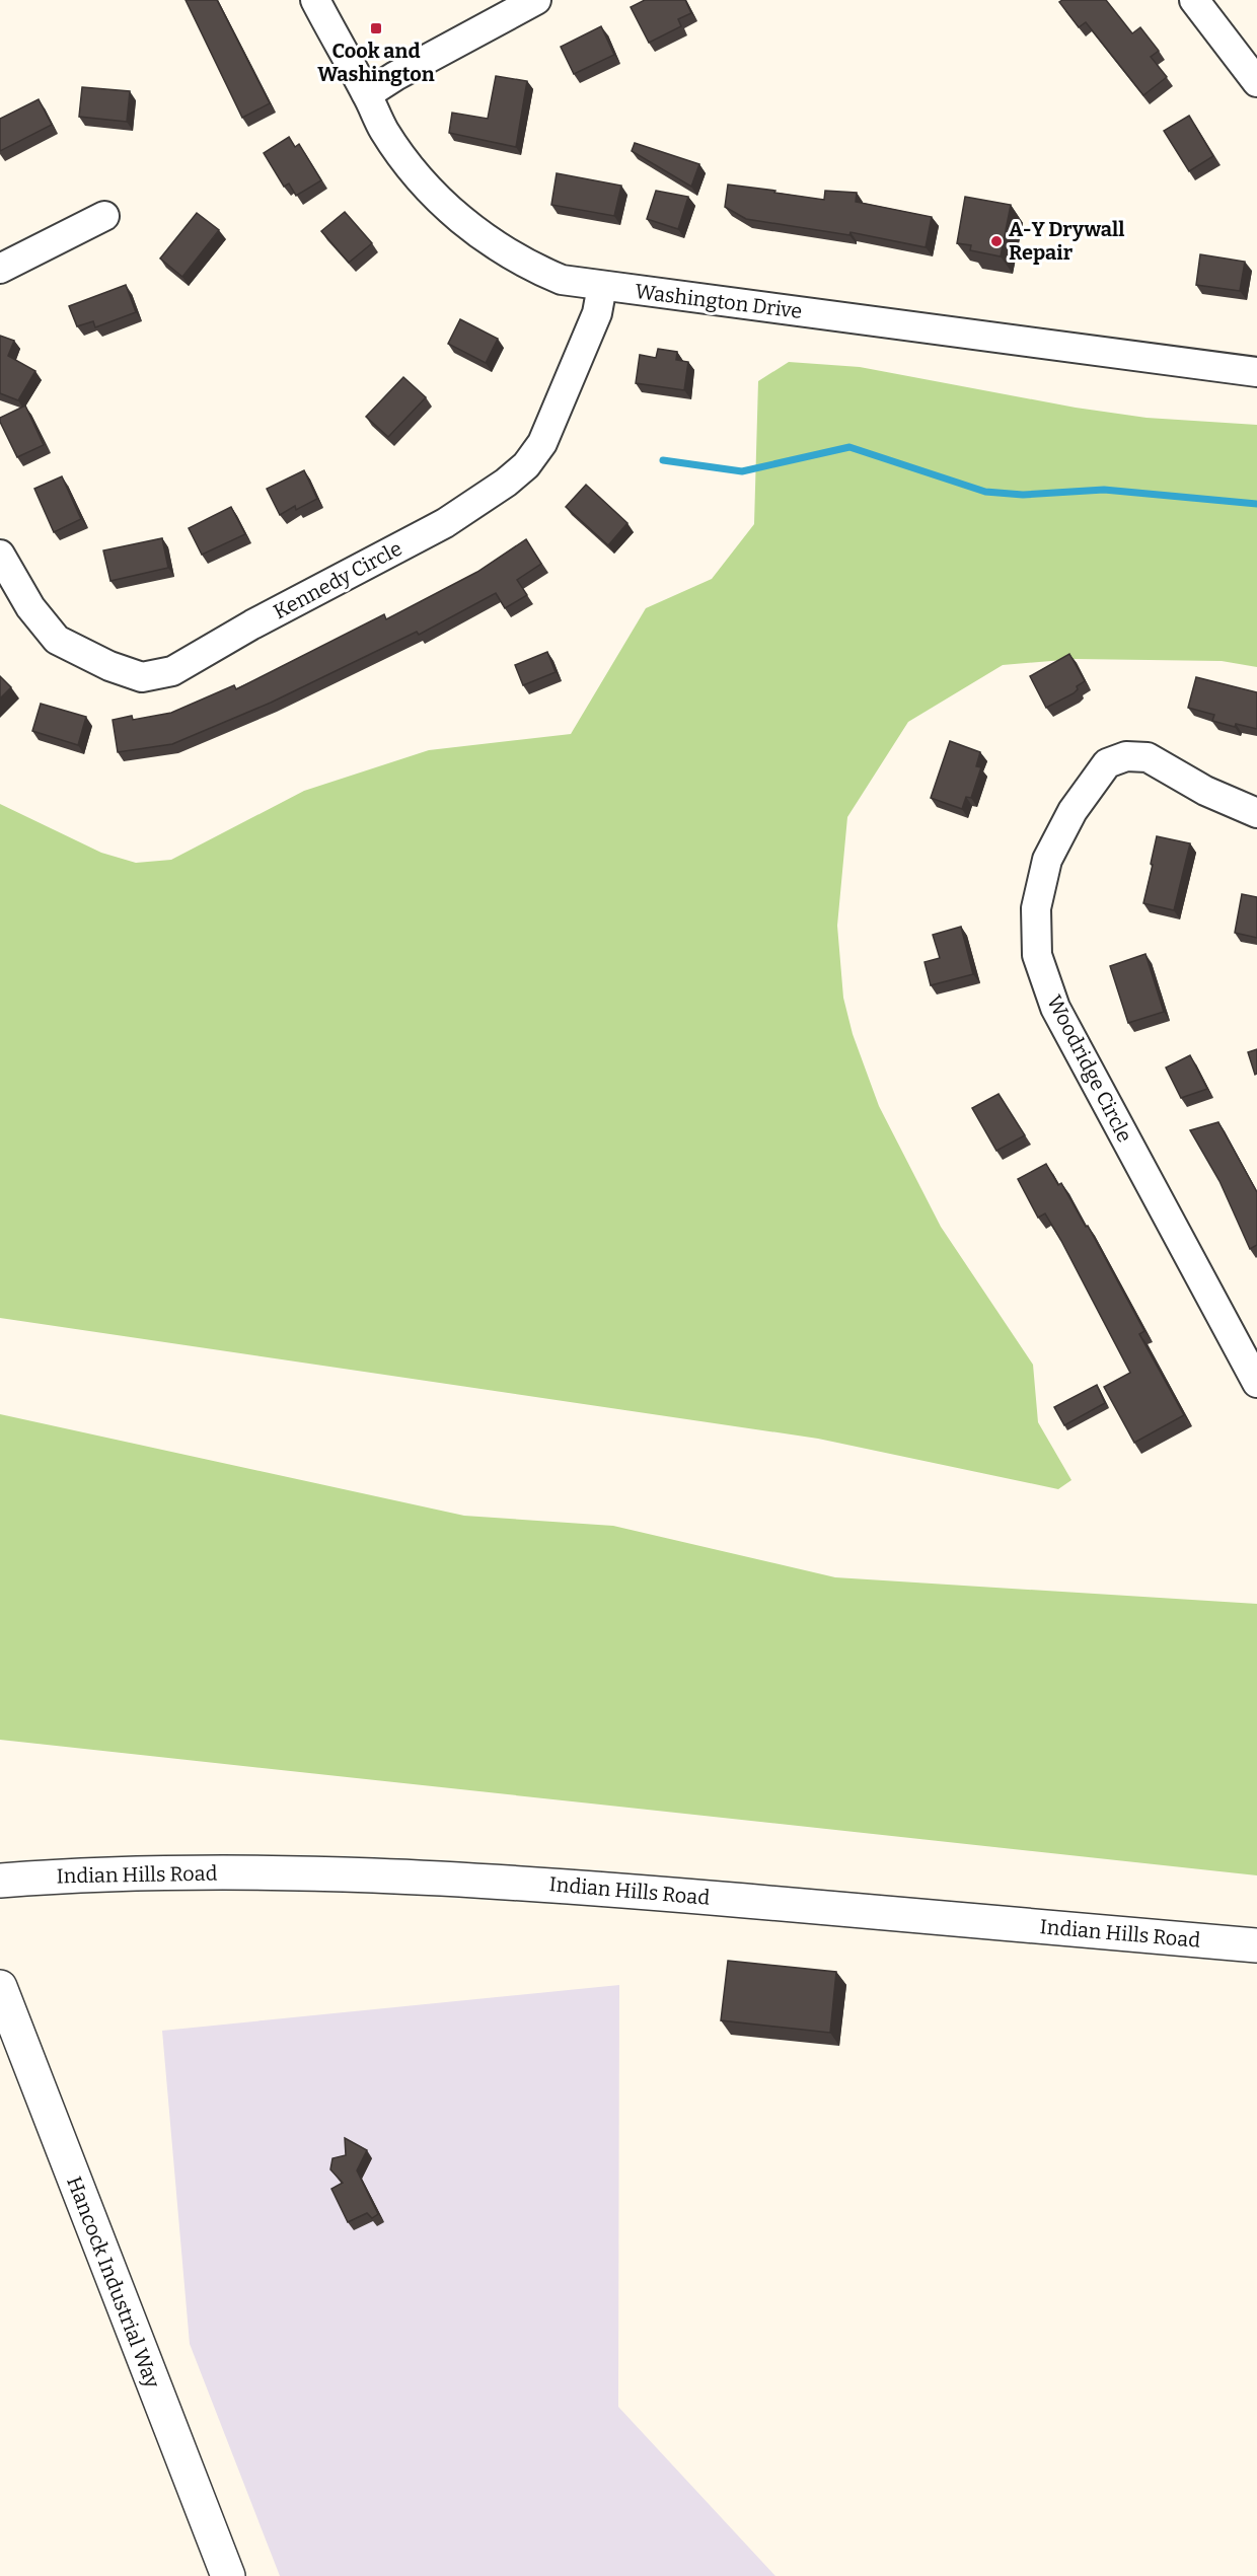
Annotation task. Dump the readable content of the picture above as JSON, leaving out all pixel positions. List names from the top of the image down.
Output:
{
  "streets": {
    "street": [
      "Washington Drive",
      "Kennedy Circle",
      "Woodridge Circle",
      "Indian Hills Road",
      "Hancock Industrial Way"
    ]
  },
  "crossings": [
    ["Washington Drive", "Kennedy Circle"]
  ],
  "places": {
    "transit": ["Cook and Washington"],
    "other": ["A-Y Drywall Repair"]
  }
}
